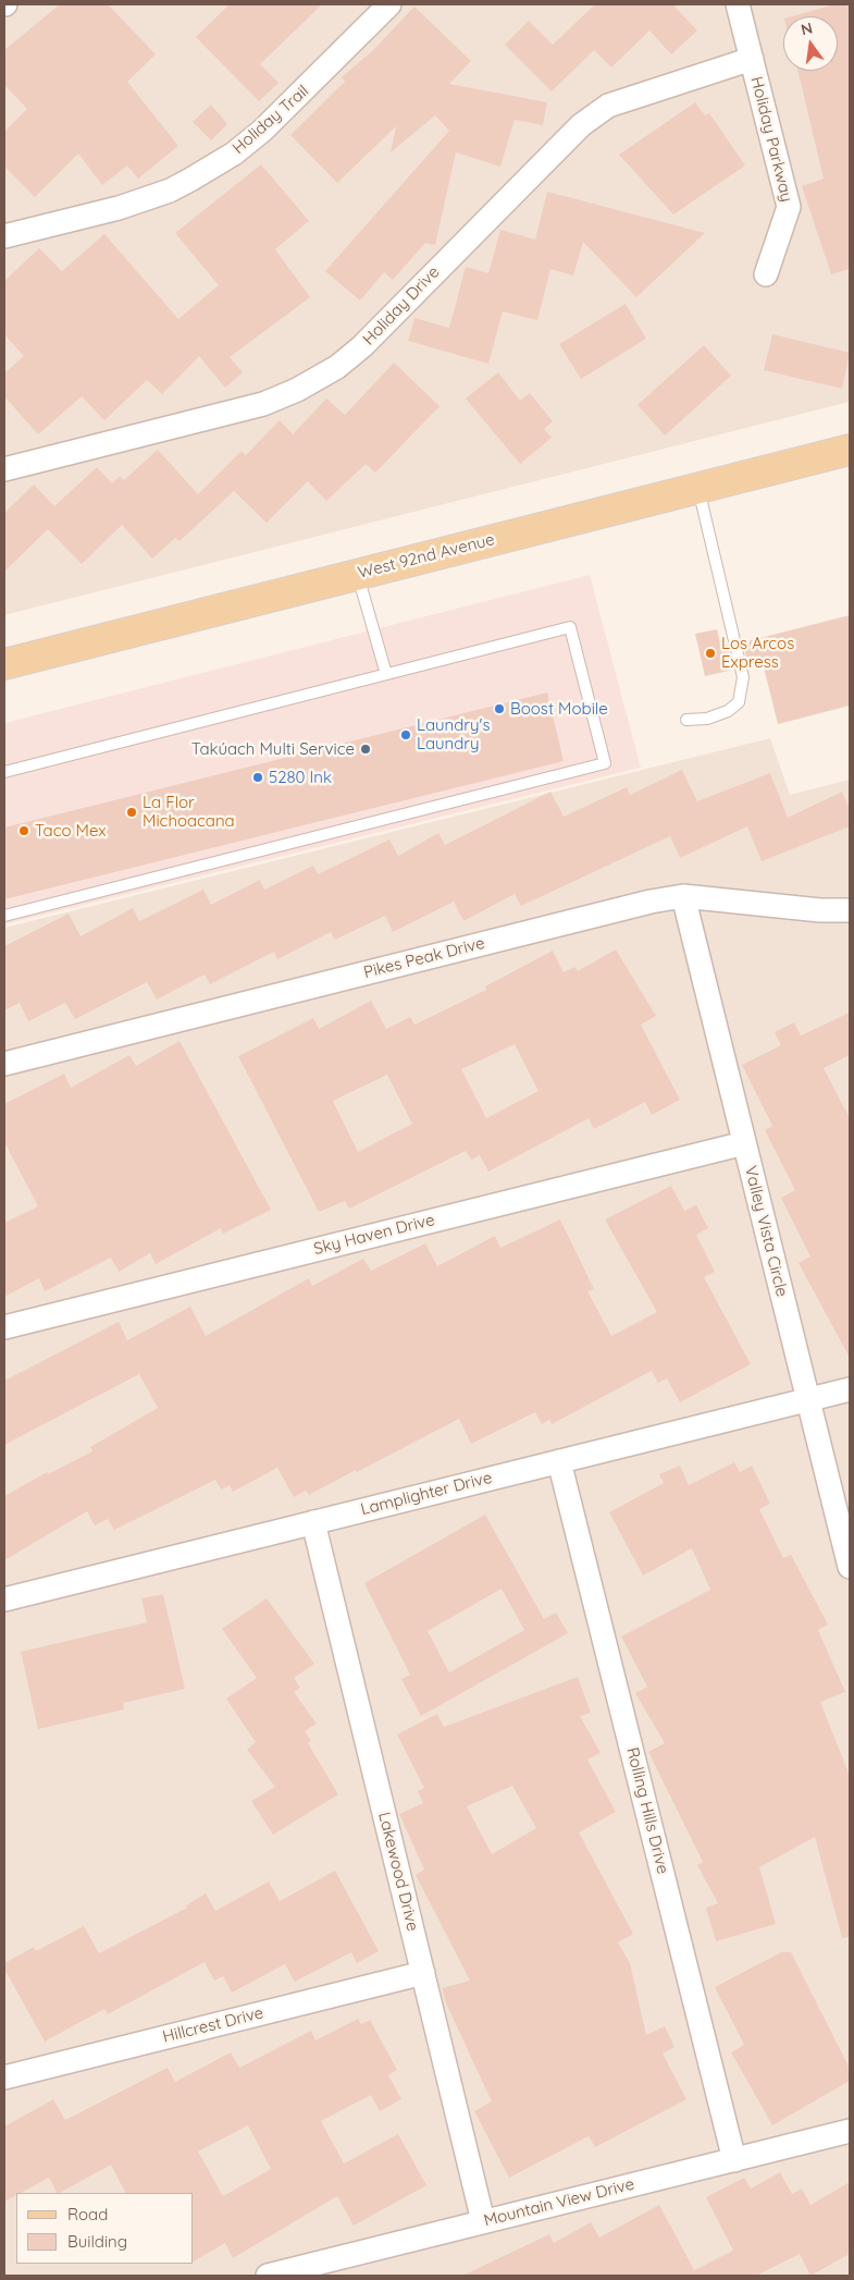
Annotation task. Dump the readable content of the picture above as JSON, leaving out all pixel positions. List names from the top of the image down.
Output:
{
  "streets": {
    "main road": ["West 92nd Avenue"],
    "street": [
      "Holiday Trail",
      "Holiday Parkway",
      "Holiday Drive",
      "Pikes Peak Drive",
      "Valley Vista Circle",
      "Sky Haven Drive",
      "Lamplighter Drive",
      "Rolling Hills Drive",
      "Lakewood Drive",
      "Hillcrest Drive",
      "Mountain View Drive"
    ]
  },
  "crossings": [
    ["Holiday Parkway", "Holiday Drive"],
    ["Pikes Peak Drive", "Valley Vista Circle"],
    ["Valley Vista Circle", "Sky Haven Drive"],
    ["Valley Vista Circle", "Lamplighter Drive"],
    ["Lamplighter Drive", "Rolling Hills Drive"],
    ["Lamplighter Drive", "Lakewood Drive"],
    ["Rolling Hills Drive", "Mountain View Drive"],
    ["Lakewood Drive", "Hillcrest Drive"],
    ["Lakewood Drive", "Mountain View Drive"]
  ],
  "places": [
    "Los Arcos Express",
    "Boost Mobile",
    "Laundry's Laundry",
    "Takúach Multi Service",
    "5280 Ink",
    "La Flor Michoacana",
    "Taco Mex"
  ],
  "legend": ["Road", "Building"],
  "north": "top"
}
